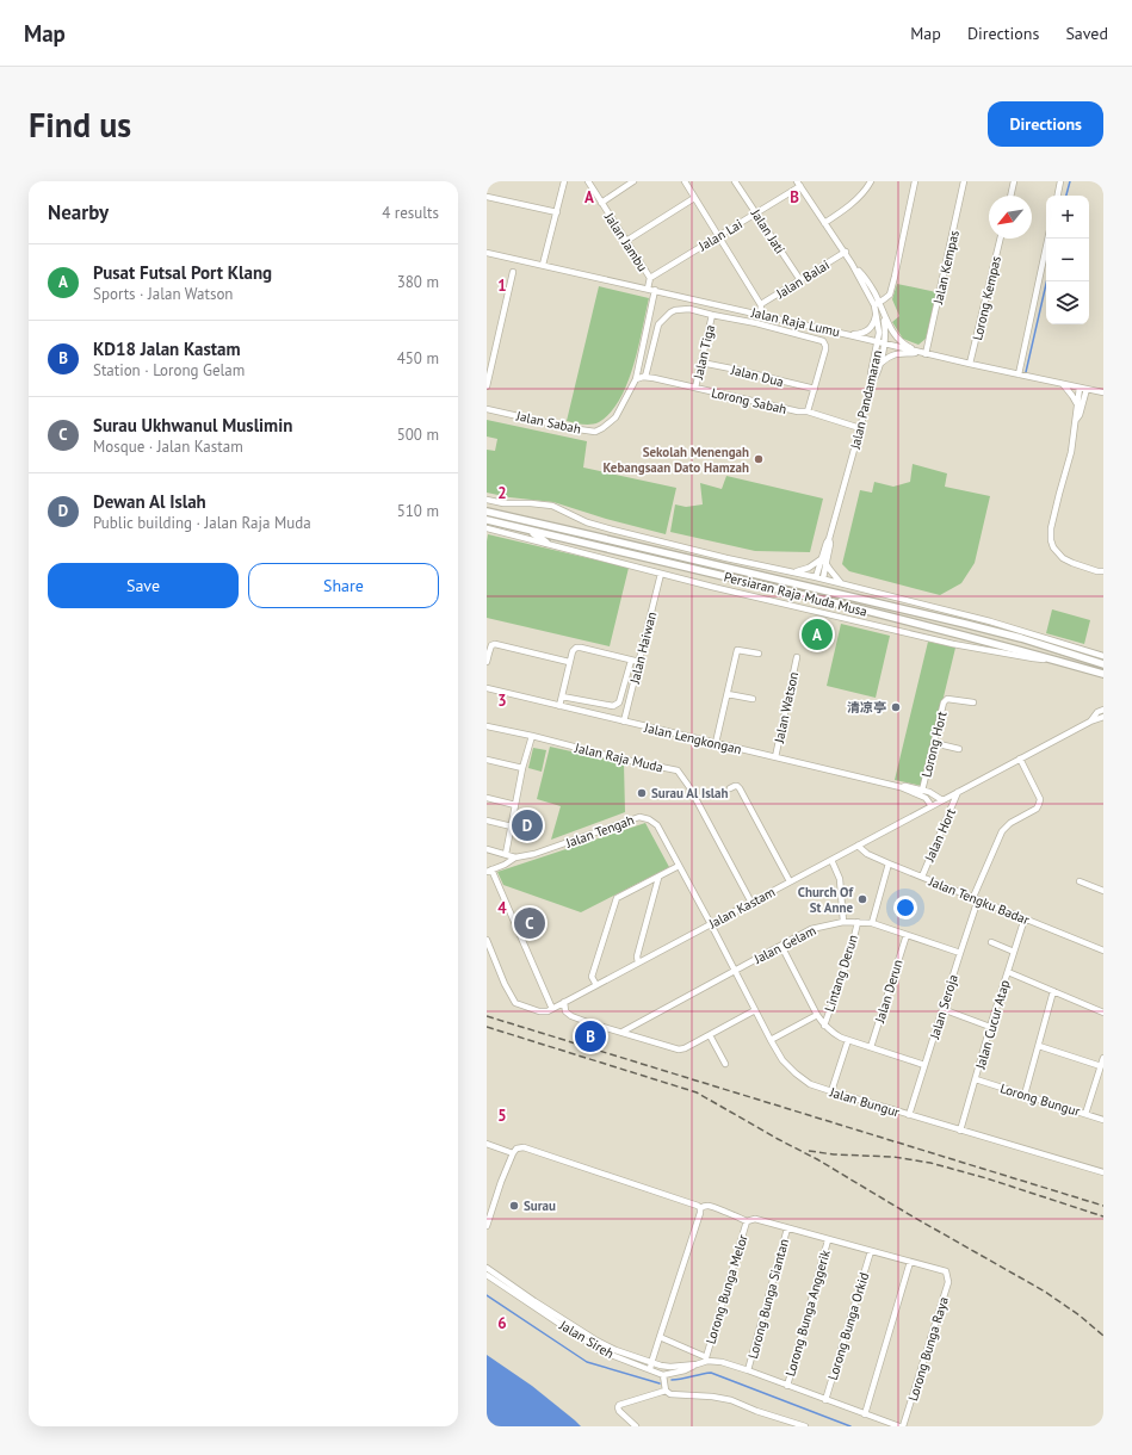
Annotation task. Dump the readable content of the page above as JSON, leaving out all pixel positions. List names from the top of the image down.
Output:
{
  "streets": {
    "main road": ["Persiaran Raja Muda Musa"],
    "street": [
      "Jalan Jati",
      "Jalan Lai",
      "Jalan Jambu",
      "Jalan Kempas",
      "Jalan Balai",
      "Lorong Kempas",
      "Jalan Raja Lumu",
      "Jalan Tiga",
      "Jalan Dua",
      "Jalan Pandamaran",
      "Lorong Sabah",
      "Jalan Sabah",
      "Jalan Haiwan",
      "Jalan Watson",
      "Jalan Lengkongan",
      "Lorong Hort",
      "Jalan Raja Muda",
      "Jalan Tengah",
      "Jalan Hort",
      "Jalan Tengku Badar",
      "Jalan Kastam",
      "Jalan Gelam",
      "Lintang Derun",
      "Jalan Derun",
      "Jalan Seroja",
      "Jalan Cucur Atap",
      "Lorong Bungur",
      "Jalan Bungur",
      "Lorong Bunga Melor",
      "Lorong Bunga Siantan",
      "Lorong Bunga Anggerik",
      "Lorong Bunga Orkid",
      "Jalan Sireh",
      "Lorong Bunga Raya"
    ]
  },
  "crossings": [
    ["Jalan Jati", "Jalan Lai"],
    ["Jalan Jati", "Jalan Balai"],
    ["Jalan Lai", "Jalan Jambu"],
    ["Jalan Lai", "Jalan Pandamaran"],
    ["Jalan Kempas", "Jalan Raja Lumu"],
    ["Jalan Balai", "Jalan Pandamaran"],
    ["Lorong Kempas", "Jalan Raja Lumu"],
    ["Jalan Raja Lumu", "Jalan Pandamaran"],
    ["Jalan Raja Lumu", "Jalan Sabah"],
    ["Jalan Tiga", "Jalan Dua"],
    ["Jalan Tiga", "Lorong Sabah"],
    ["Jalan Pandamaran", "Lorong Sabah"],
    ["Lorong Sabah", "Jalan Sabah"],
    ["Jalan Haiwan", "Jalan Lengkongan"],
    ["Jalan Watson", "Jalan Lengkongan"],
    ["Jalan Lengkongan", "Lorong Hort"],
    ["Jalan Lengkongan", "Jalan Kastam"],
    ["Jalan Raja Muda", "Jalan Kastam"],
    ["Jalan Tengah", "Jalan Kastam"],
    ["Jalan Tengah", "Jalan Bungur"],
    ["Jalan Hort", "Jalan Tengku Badar"],
    ["Jalan Hort", "Jalan Kastam"],
    ["Jalan Tengku Badar", "Jalan Kastam"],
    ["Jalan Tengku Badar", "Jalan Seroja"],
    ["Jalan Tengku Badar", "Jalan Cucur Atap"],
    ["Jalan Kastam", "Jalan Bungur"],
    ["Jalan Gelam", "Lintang Derun"],
    ["Jalan Gelam", "Jalan Derun"],
    ["Jalan Gelam", "Jalan Seroja"],
    ["Jalan Gelam", "Jalan Bungur"],
    ["Jalan Seroja", "Jalan Bungur"],
    ["Jalan Cucur Atap", "Lorong Bungur"],
    ["Jalan Cucur Atap", "Jalan Bungur"],
    ["Lorong Bunga Melor", "Jalan Sireh"],
    ["Lorong Bunga Siantan", "Jalan Sireh"],
    ["Lorong Bunga Anggerik", "Jalan Sireh"],
    ["Lorong Bunga Orkid", "Jalan Sireh"]
  ],
  "places": [
    "Sekolah Menengah Kebangsaan Dato Hamzah",
    "清凉亭",
    "Surau Al Islah",
    "Church Of St Anne",
    "Surau"
  ],
  "north": "bottom left",
  "page": {
    "header": "Map",
    "nav": ["Map", "Directions", "Saved"],
    "buttons": [
      "Directions",
      ["Save", "Share"]
    ],
    "title": "Find us",
    "heading": ["Nearby", "4 results"],
    "map_buttons": ["+", "−"],
    "list": [
      {
        "mark": "A",
        "name": "Pusat Futsal Port Klang",
        "note": "Sports · Jalan Watson",
        "value": "380 m"
      },
      {
        "mark": "B",
        "name": "KD18 Jalan Kastam",
        "note": "Station · Lorong Gelam",
        "value": "450 m"
      },
      {
        "mark": "C",
        "name": "Surau Ukhwanul Muslimin",
        "note": "Mosque · Jalan Kastam",
        "value": "500 m"
      },
      {
        "mark": "D",
        "name": "Dewan Al Islah",
        "note": "Public building · Jalan Raja Muda",
        "value": "510 m"
      }
    ],
    "pins": [
      "A",
      "D",
      "C",
      "B"
    ]
  },
  "grid": {
    "columns": ["A", "B"],
    "rows": [
      "1",
      "2",
      "3",
      "4",
      "5",
      "6"
    ]
  }
}
